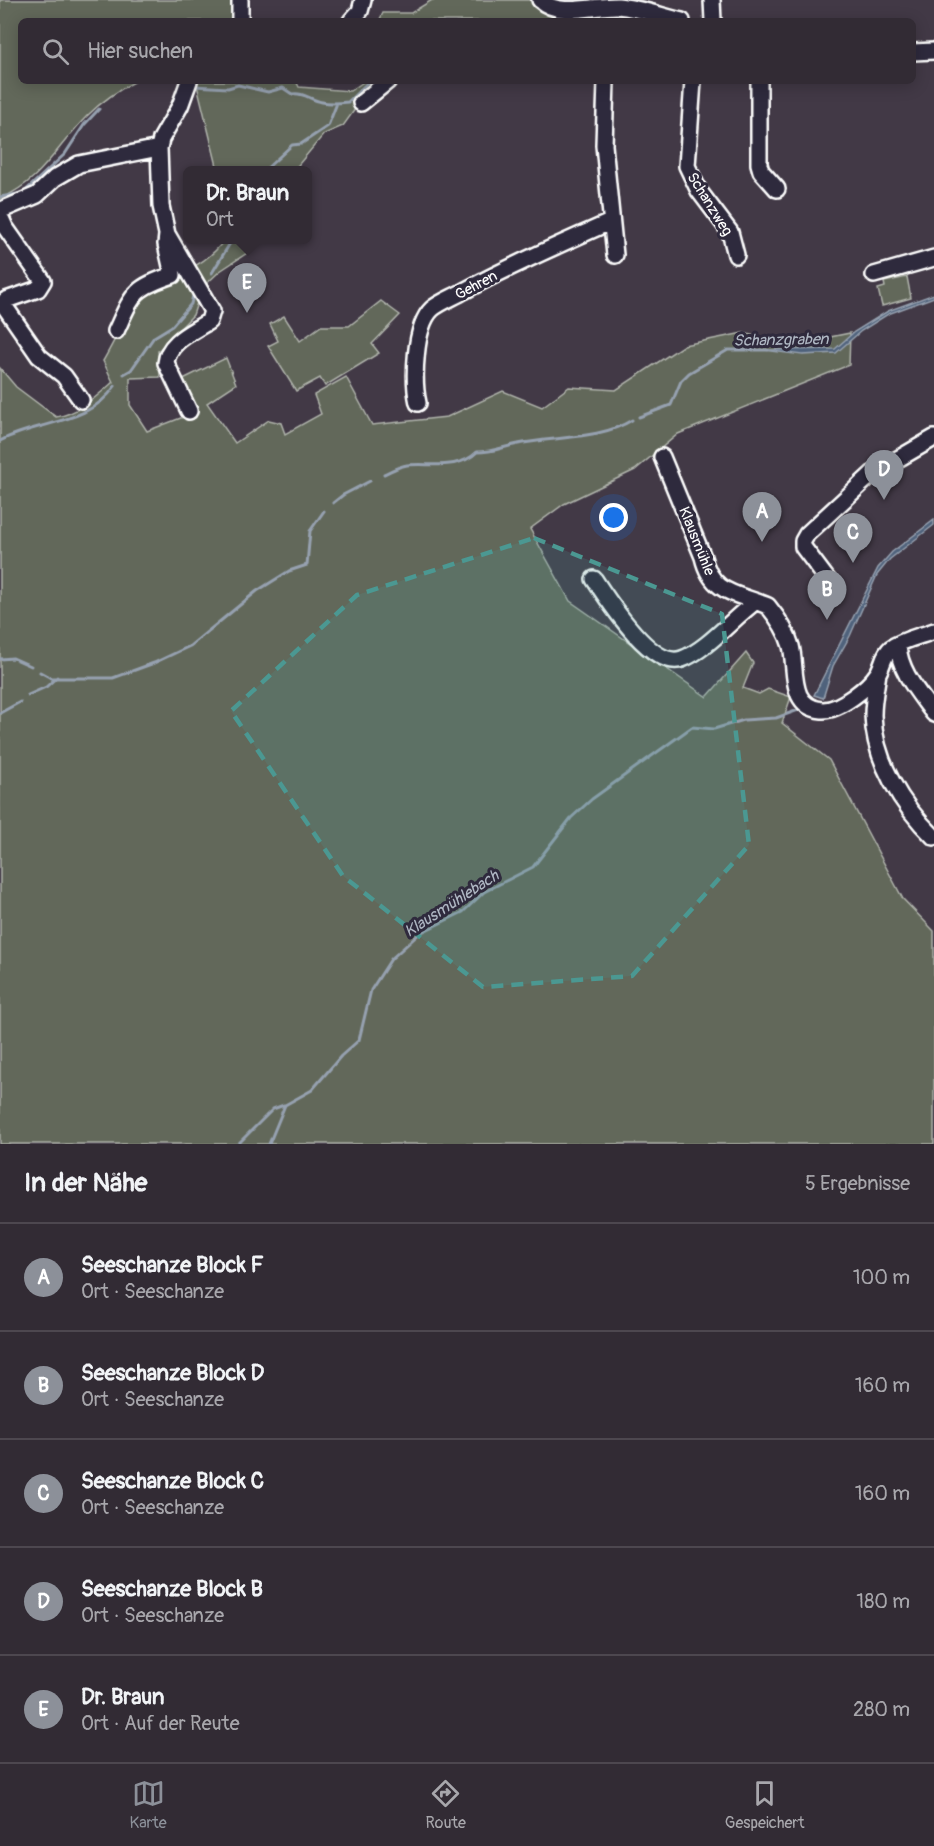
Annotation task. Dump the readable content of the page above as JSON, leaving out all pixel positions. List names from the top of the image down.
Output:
{
  "streets": {
    "street": ["Schanzweg", "Gehren", "Klausmühle"]
  },
  "water": ["Schanzgraben", "Klausmühlebach"],
  "page": {
    "search": "Hier suchen",
    "popup": ["Dr. Braun", "Ort"],
    "pins": [
      "E",
      "D",
      "A",
      "C",
      "B"
    ],
    "heading": ["In der Nähe", "5 Ergebnisse"],
    "list": [
      {
        "mark": "A",
        "name": "Seeschanze Block F",
        "note": "Ort · Seeschanze",
        "value": "100 m"
      },
      {
        "mark": "B",
        "name": "Seeschanze Block D",
        "note": "Ort · Seeschanze",
        "value": "160 m"
      },
      {
        "mark": "C",
        "name": "Seeschanze Block C",
        "note": "Ort · Seeschanze",
        "value": "160 m"
      },
      {
        "mark": "D",
        "name": "Seeschanze Block B",
        "note": "Ort · Seeschanze",
        "value": "180 m"
      },
      {
        "mark": "E",
        "name": "Dr. Braun",
        "note": "Ort · Auf der Reute",
        "value": "280 m"
      }
    ],
    "nav": ["Karte", "Route", "Gespeichert"]
  }
}
